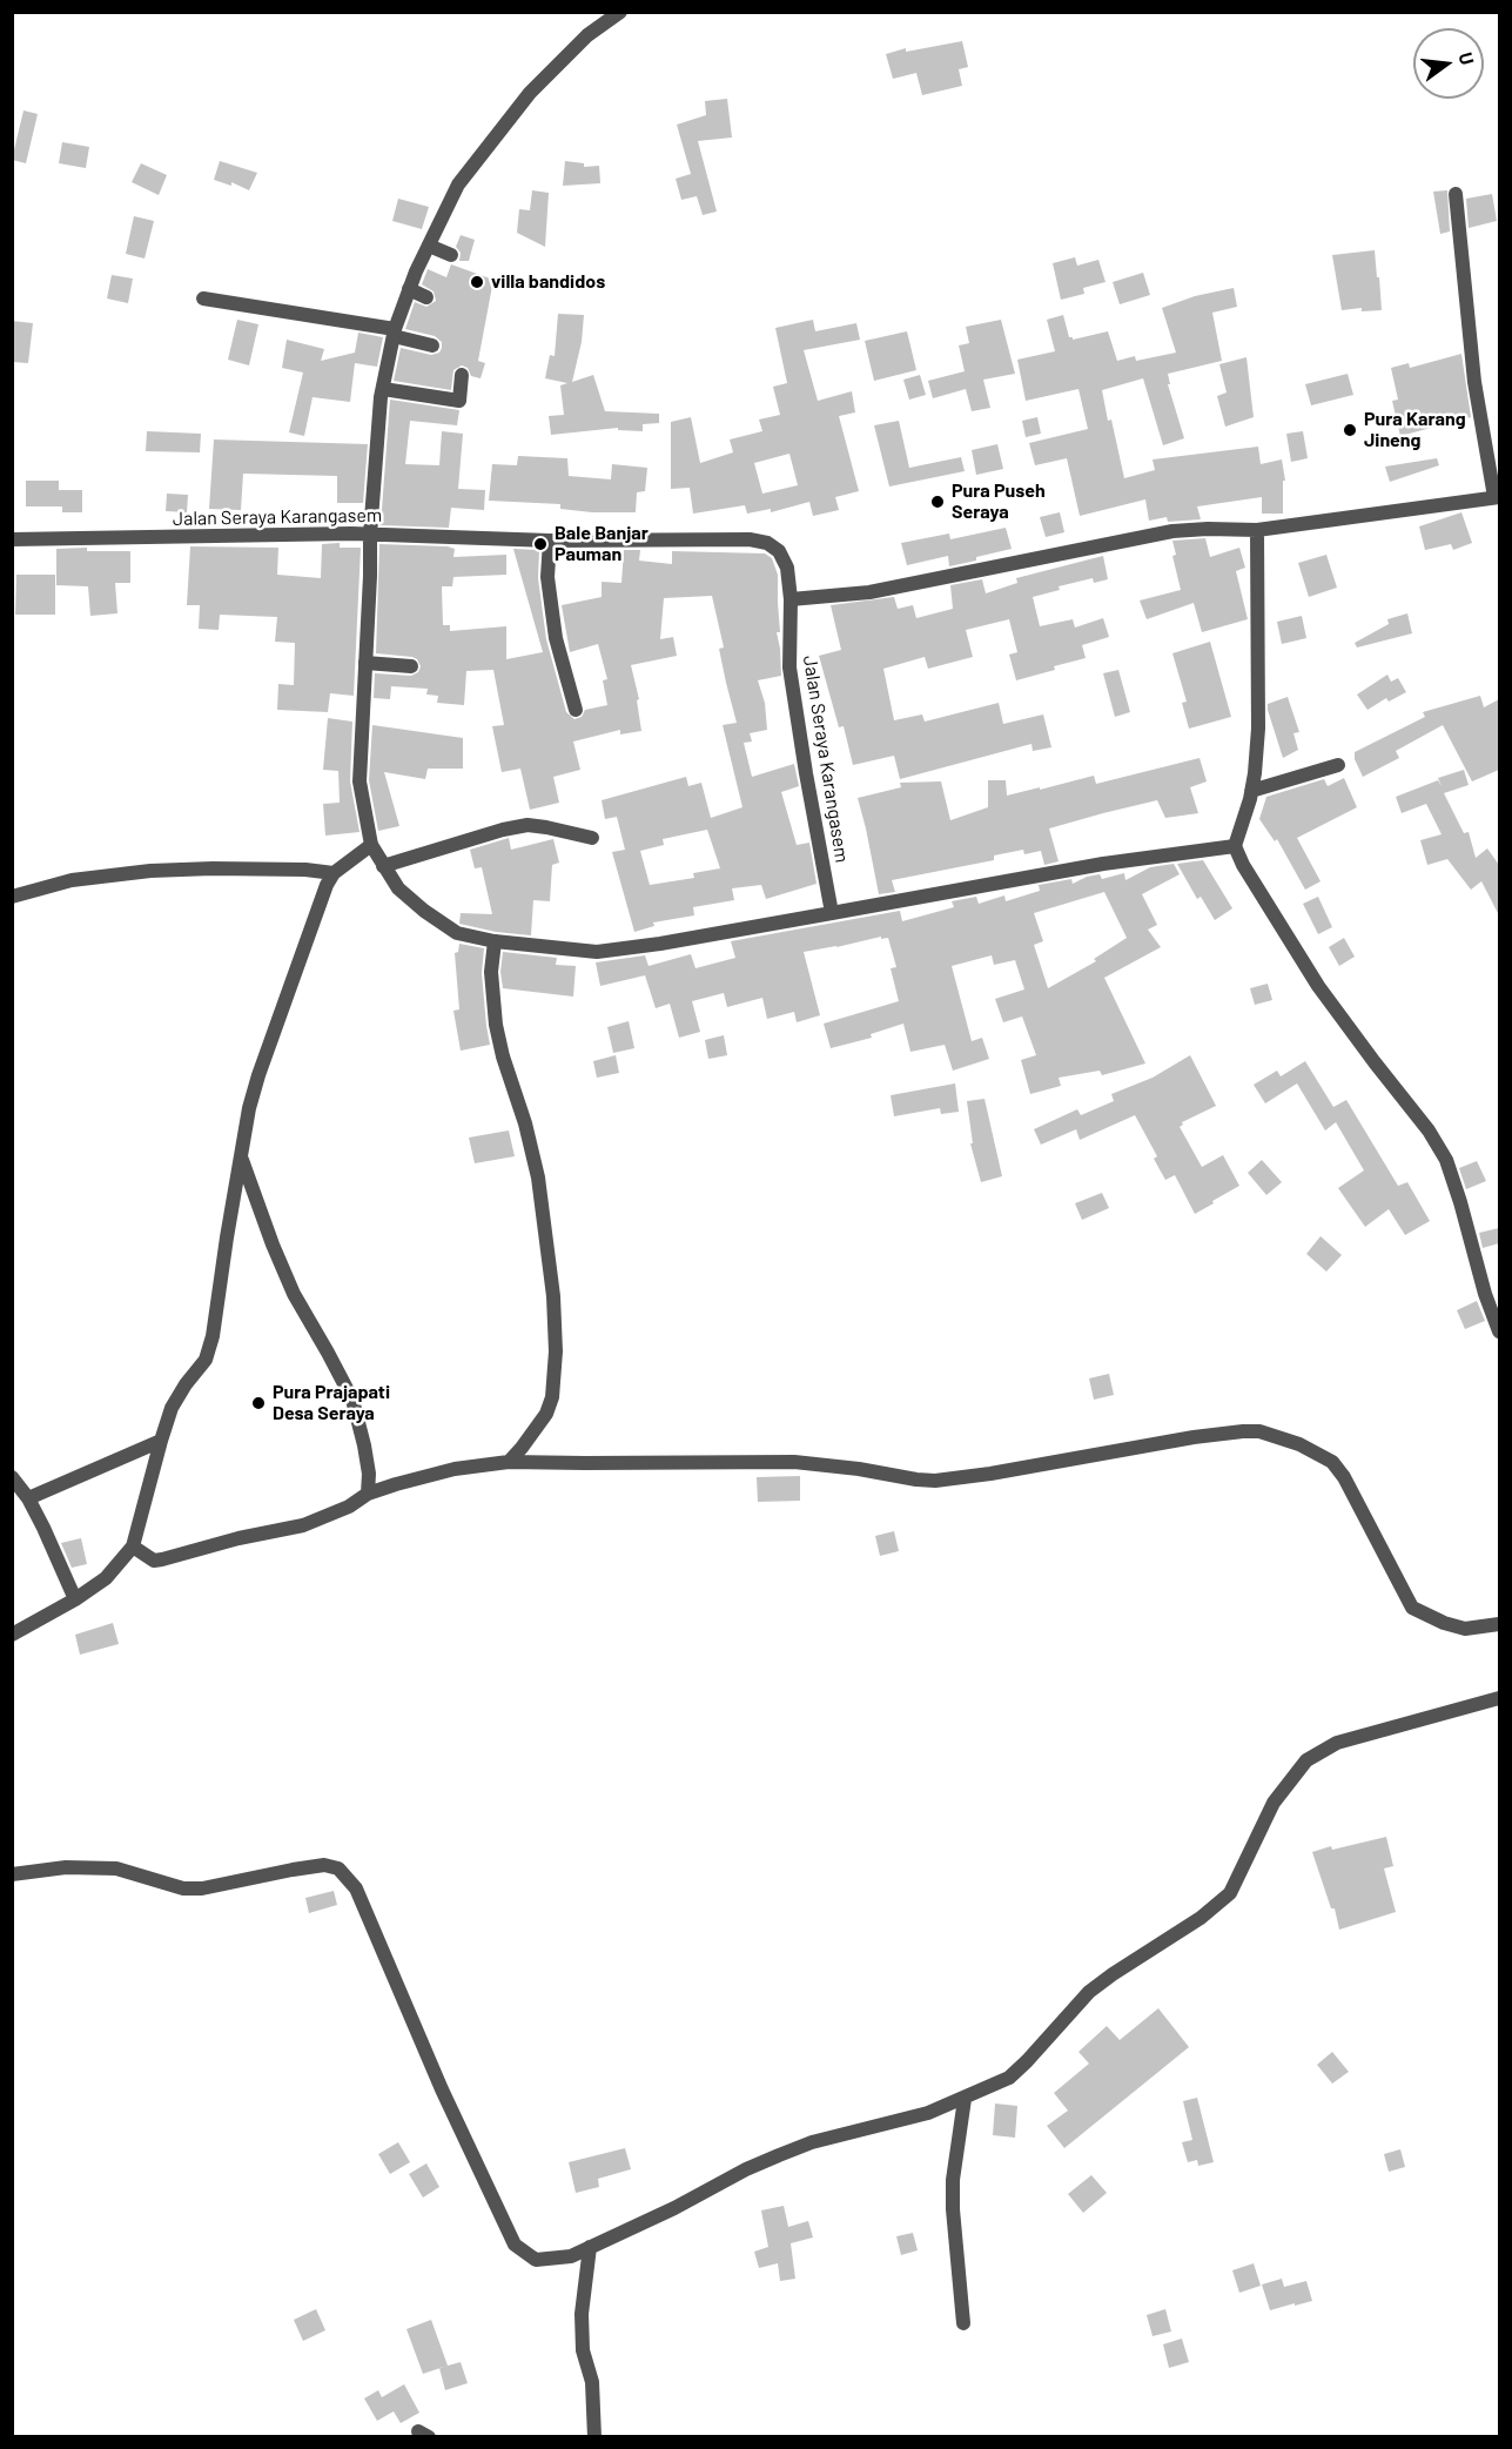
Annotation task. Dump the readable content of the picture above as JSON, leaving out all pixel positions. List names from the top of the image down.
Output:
{
  "streets": {
    "street": ["Jalan Seraya Karangasem"]
  },
  "places": [
    "villa bandidos",
    "Pura Karang Jineng",
    "Pura Puseh Seraya",
    "Bale Banjar Pauman",
    "Pura Prajapati Desa Seraya"
  ],
  "north": "right"
}
